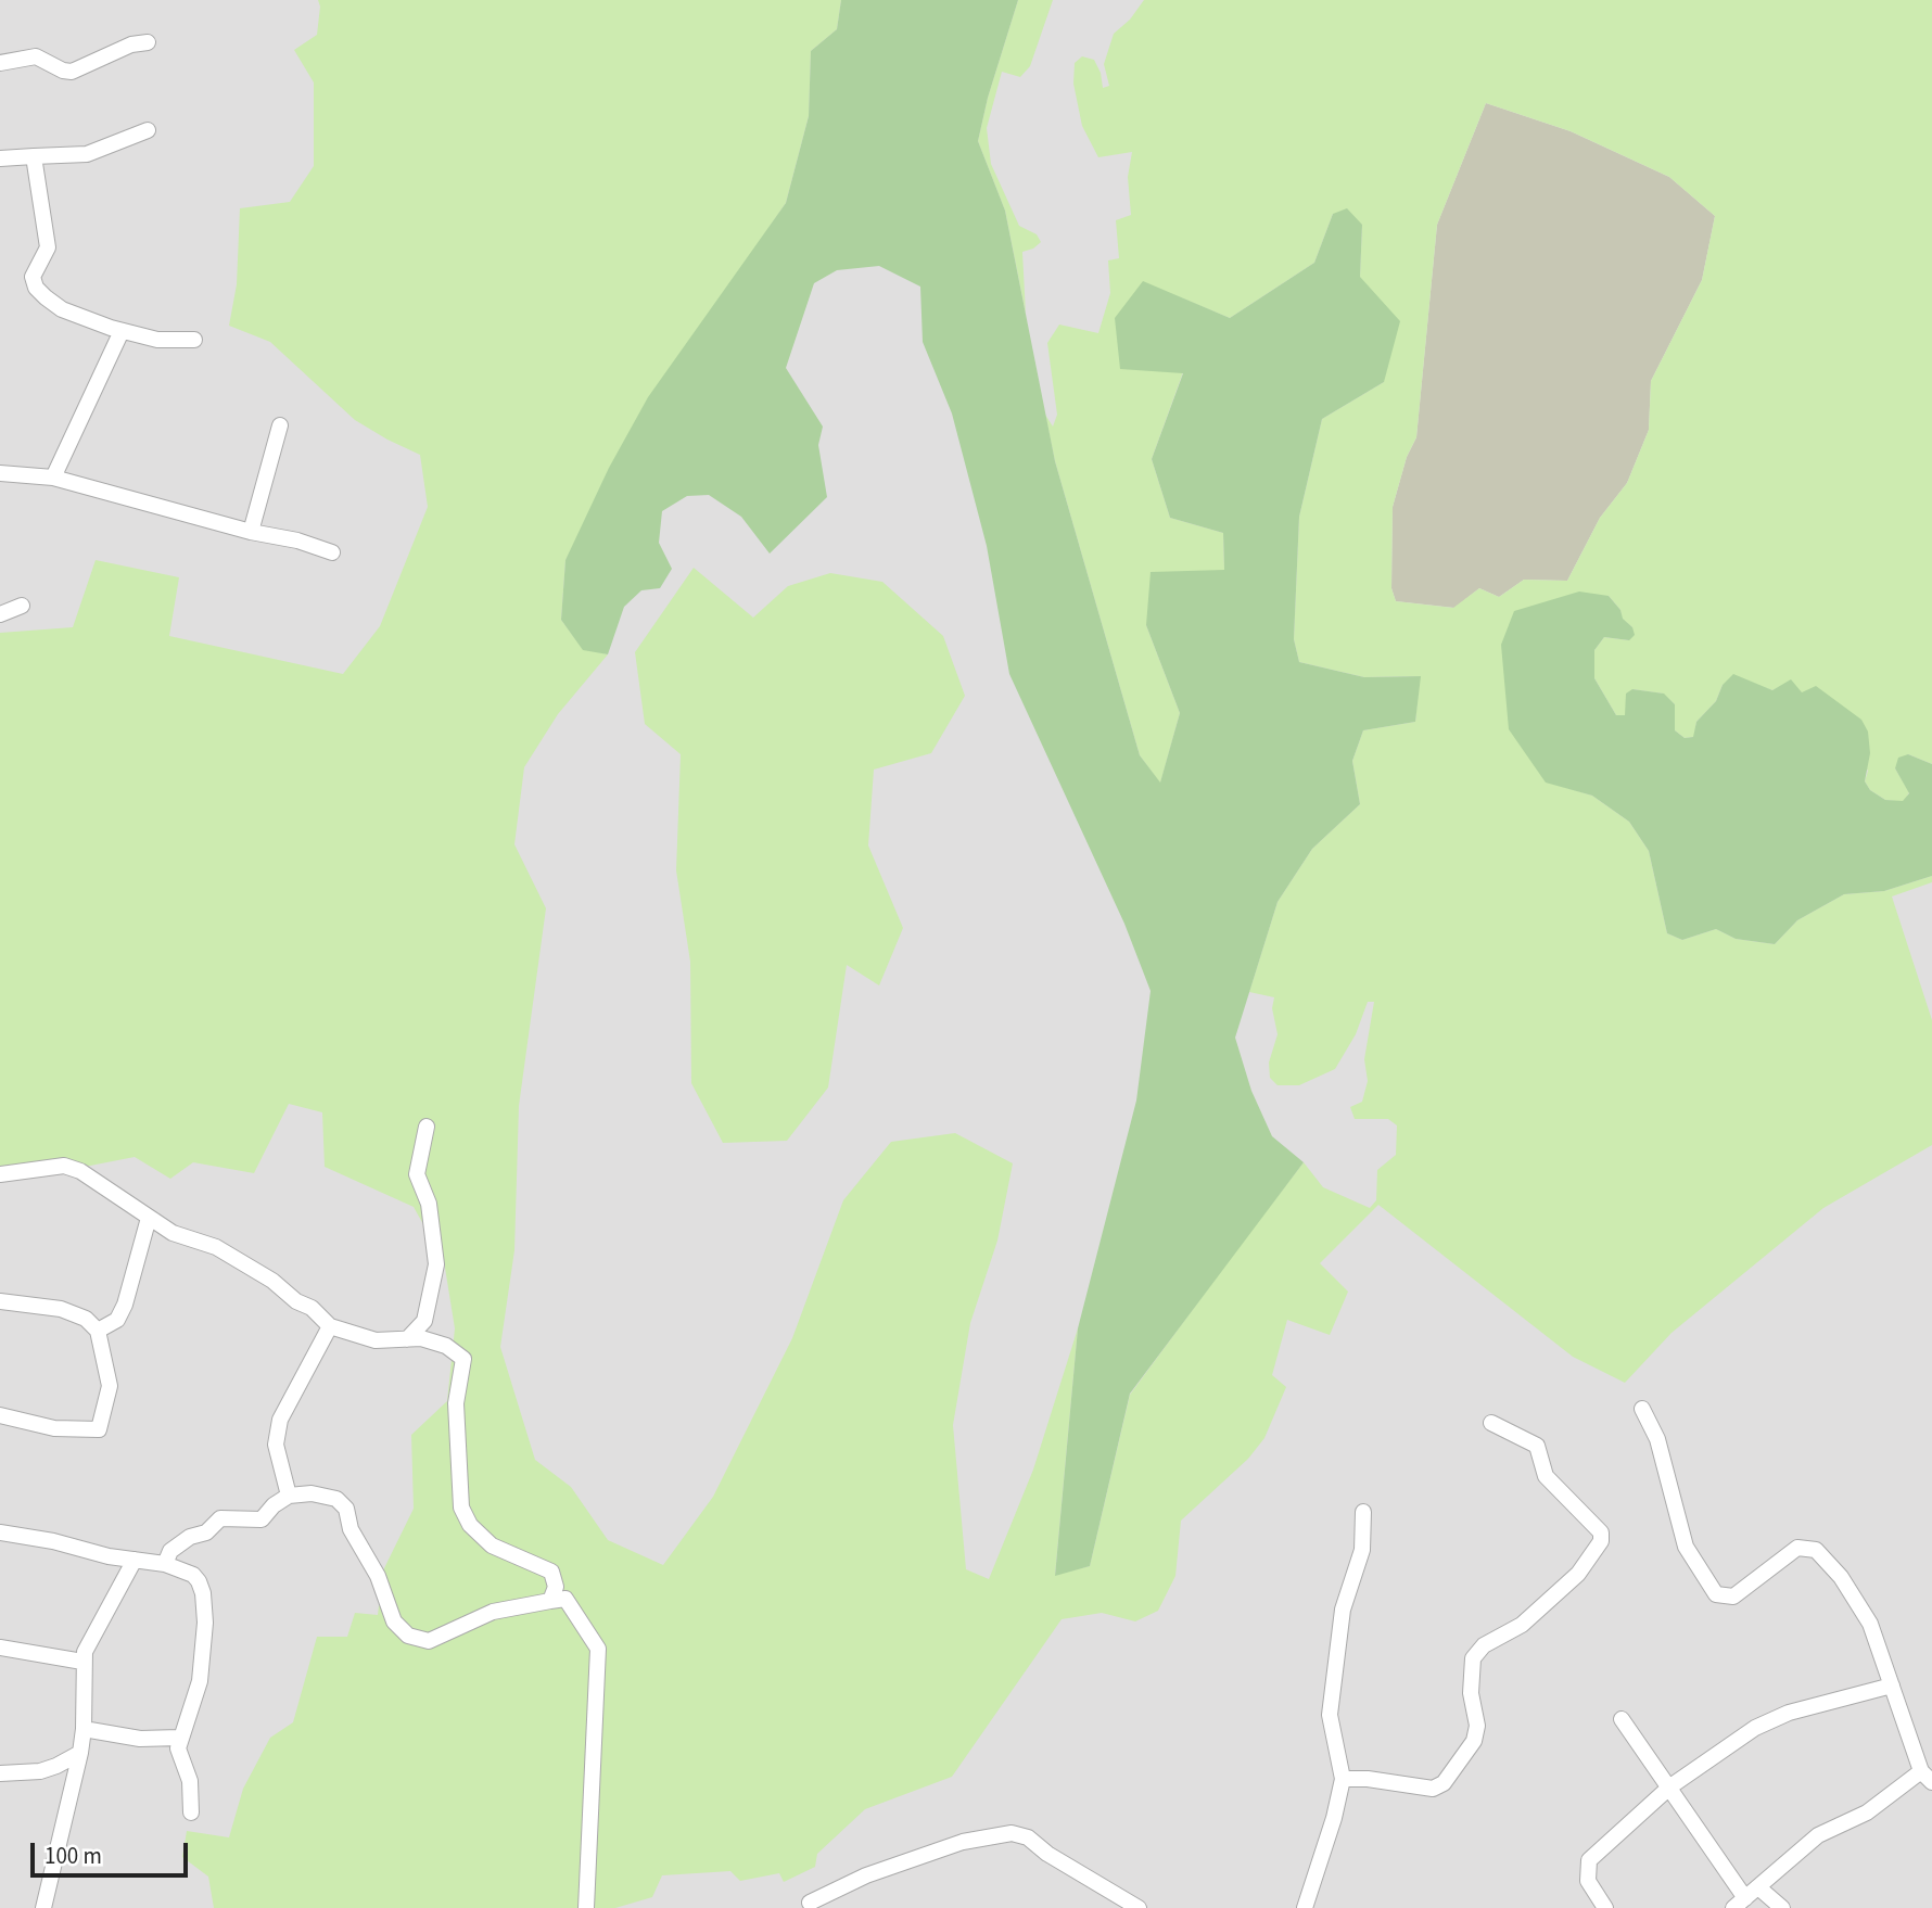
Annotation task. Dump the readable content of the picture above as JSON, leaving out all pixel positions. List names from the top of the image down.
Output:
{
  "scale_bar": "100 m"
}
